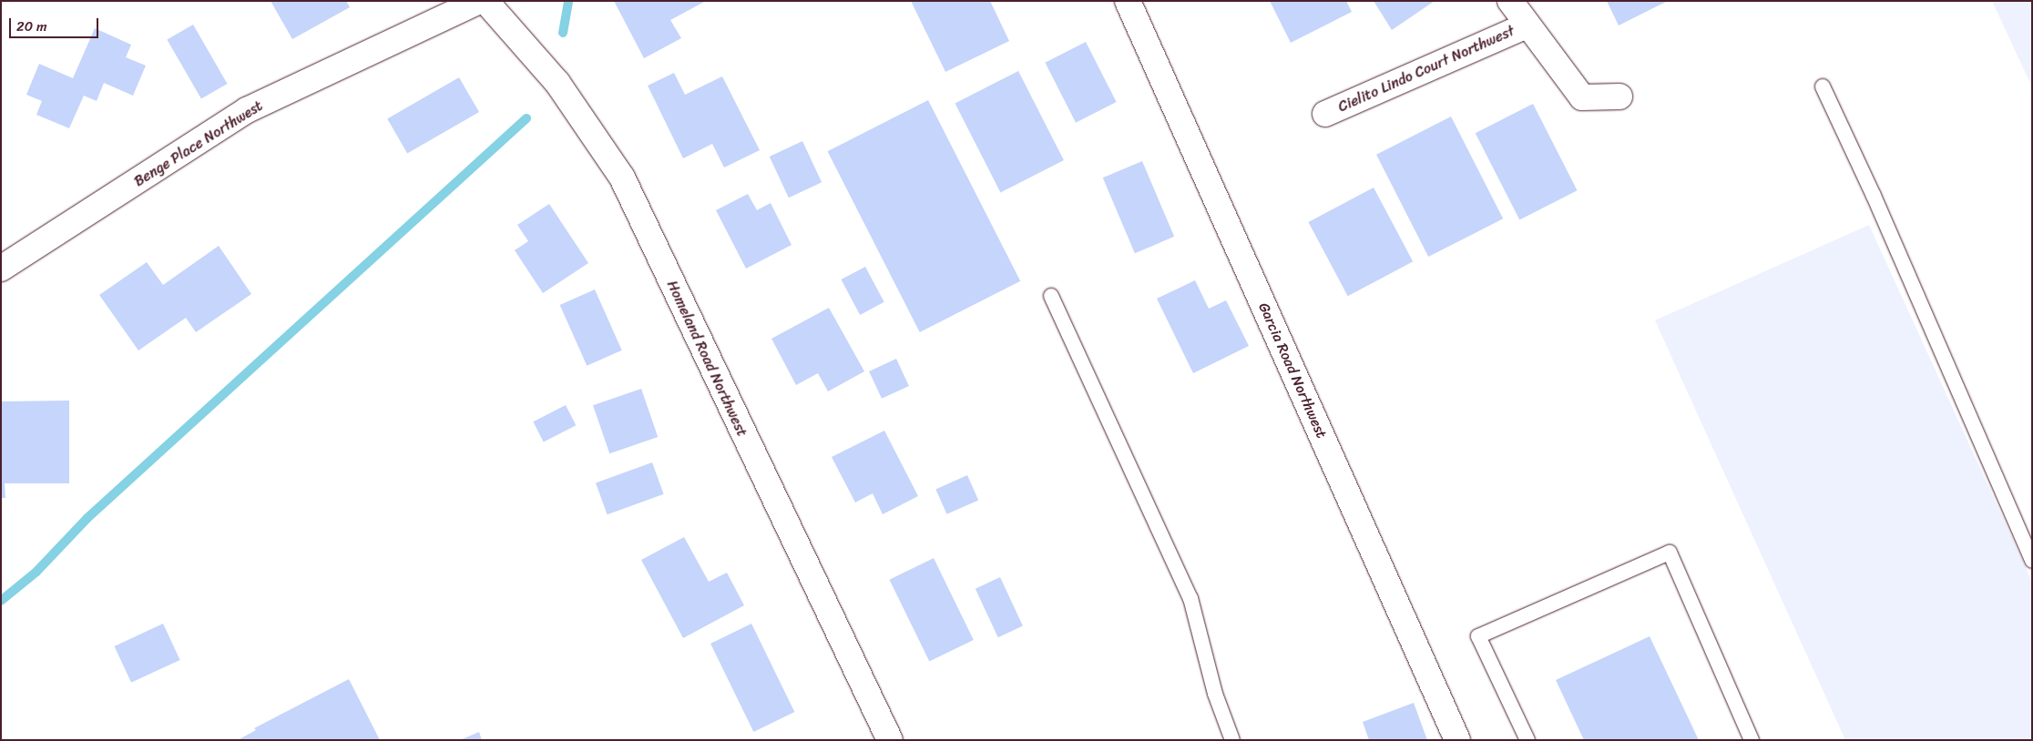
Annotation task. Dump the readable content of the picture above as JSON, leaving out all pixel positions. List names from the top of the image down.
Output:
{
  "streets": {
    "street": [
      "Cielito Lindo Court Northwest",
      "Benge Place Northwest",
      "Homeland Road Northwest",
      "Garcia Road Northwest"
    ]
  },
  "scale_bar": "20 m"
}
